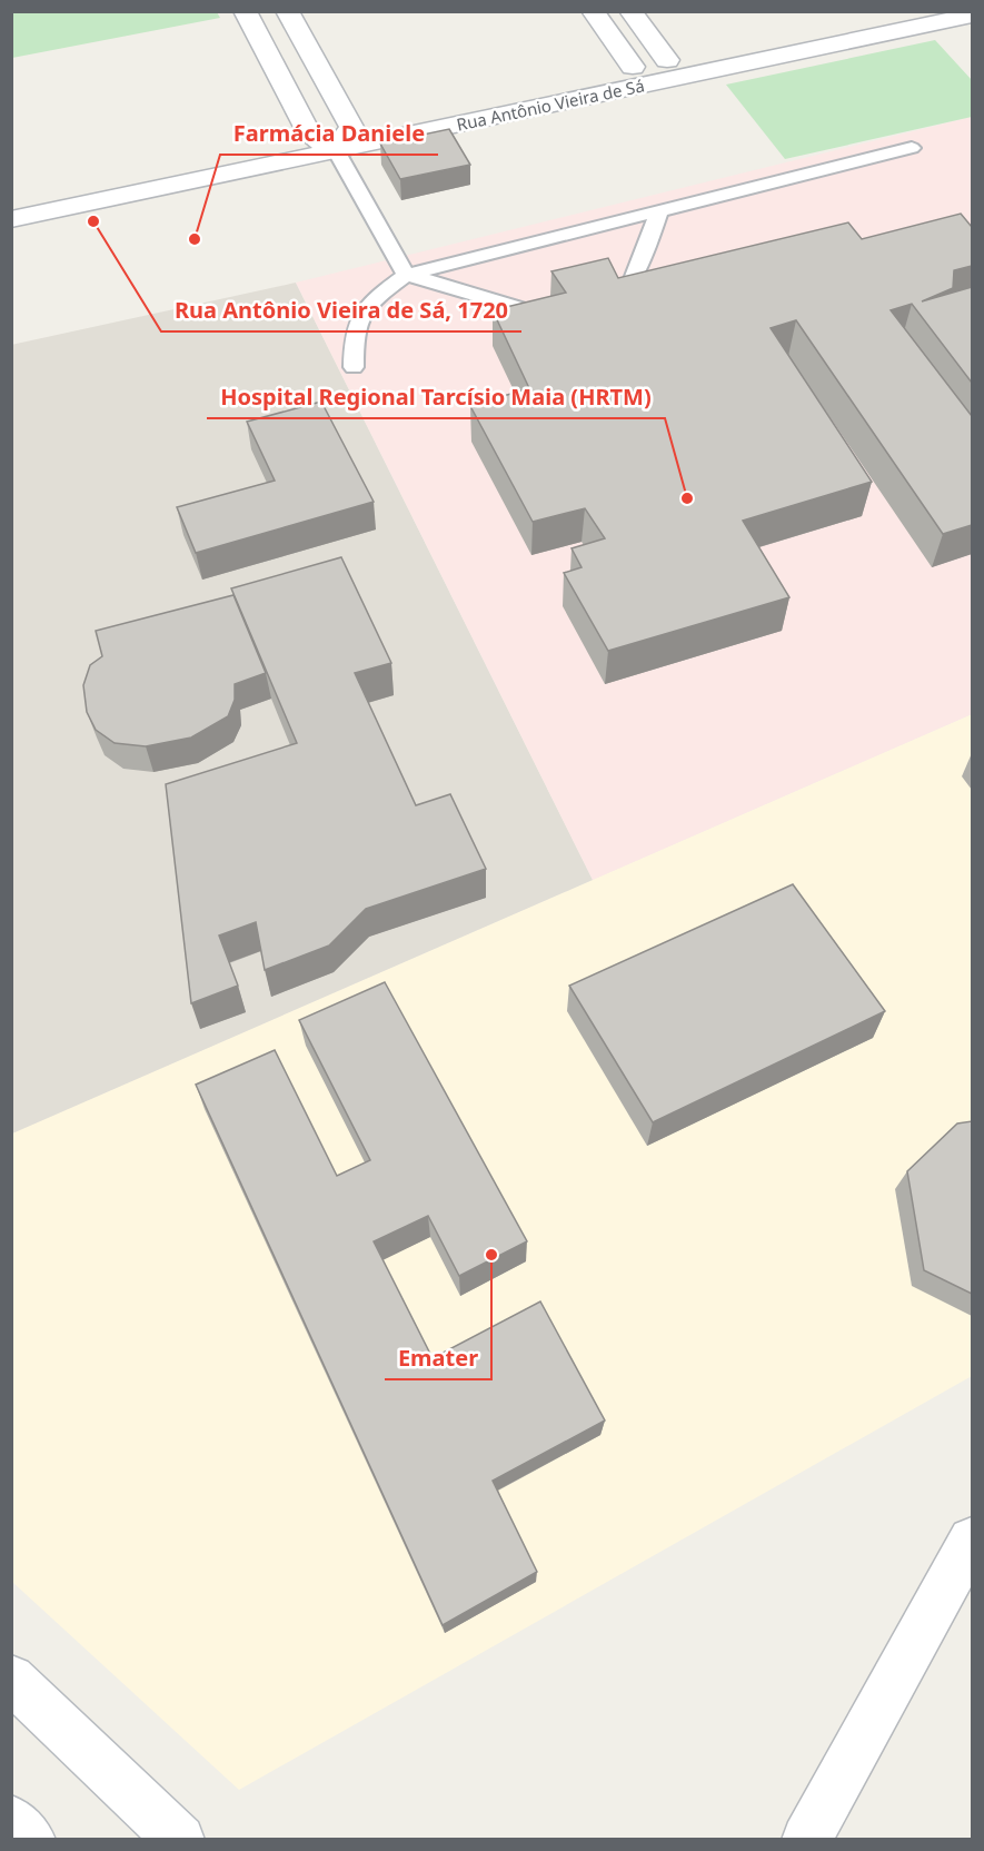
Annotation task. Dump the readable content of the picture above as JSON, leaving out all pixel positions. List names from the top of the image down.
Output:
{
  "streets": {
    "street": ["Rua Antônio Vieira de Sá"]
  },
  "places": [
    "Rua Antônio Vieira de Sá, 1720",
    "Farmácia Daniele",
    "Hospital Regional Tarcísio Maia (HRTM)",
    "Emater"
  ]
}
